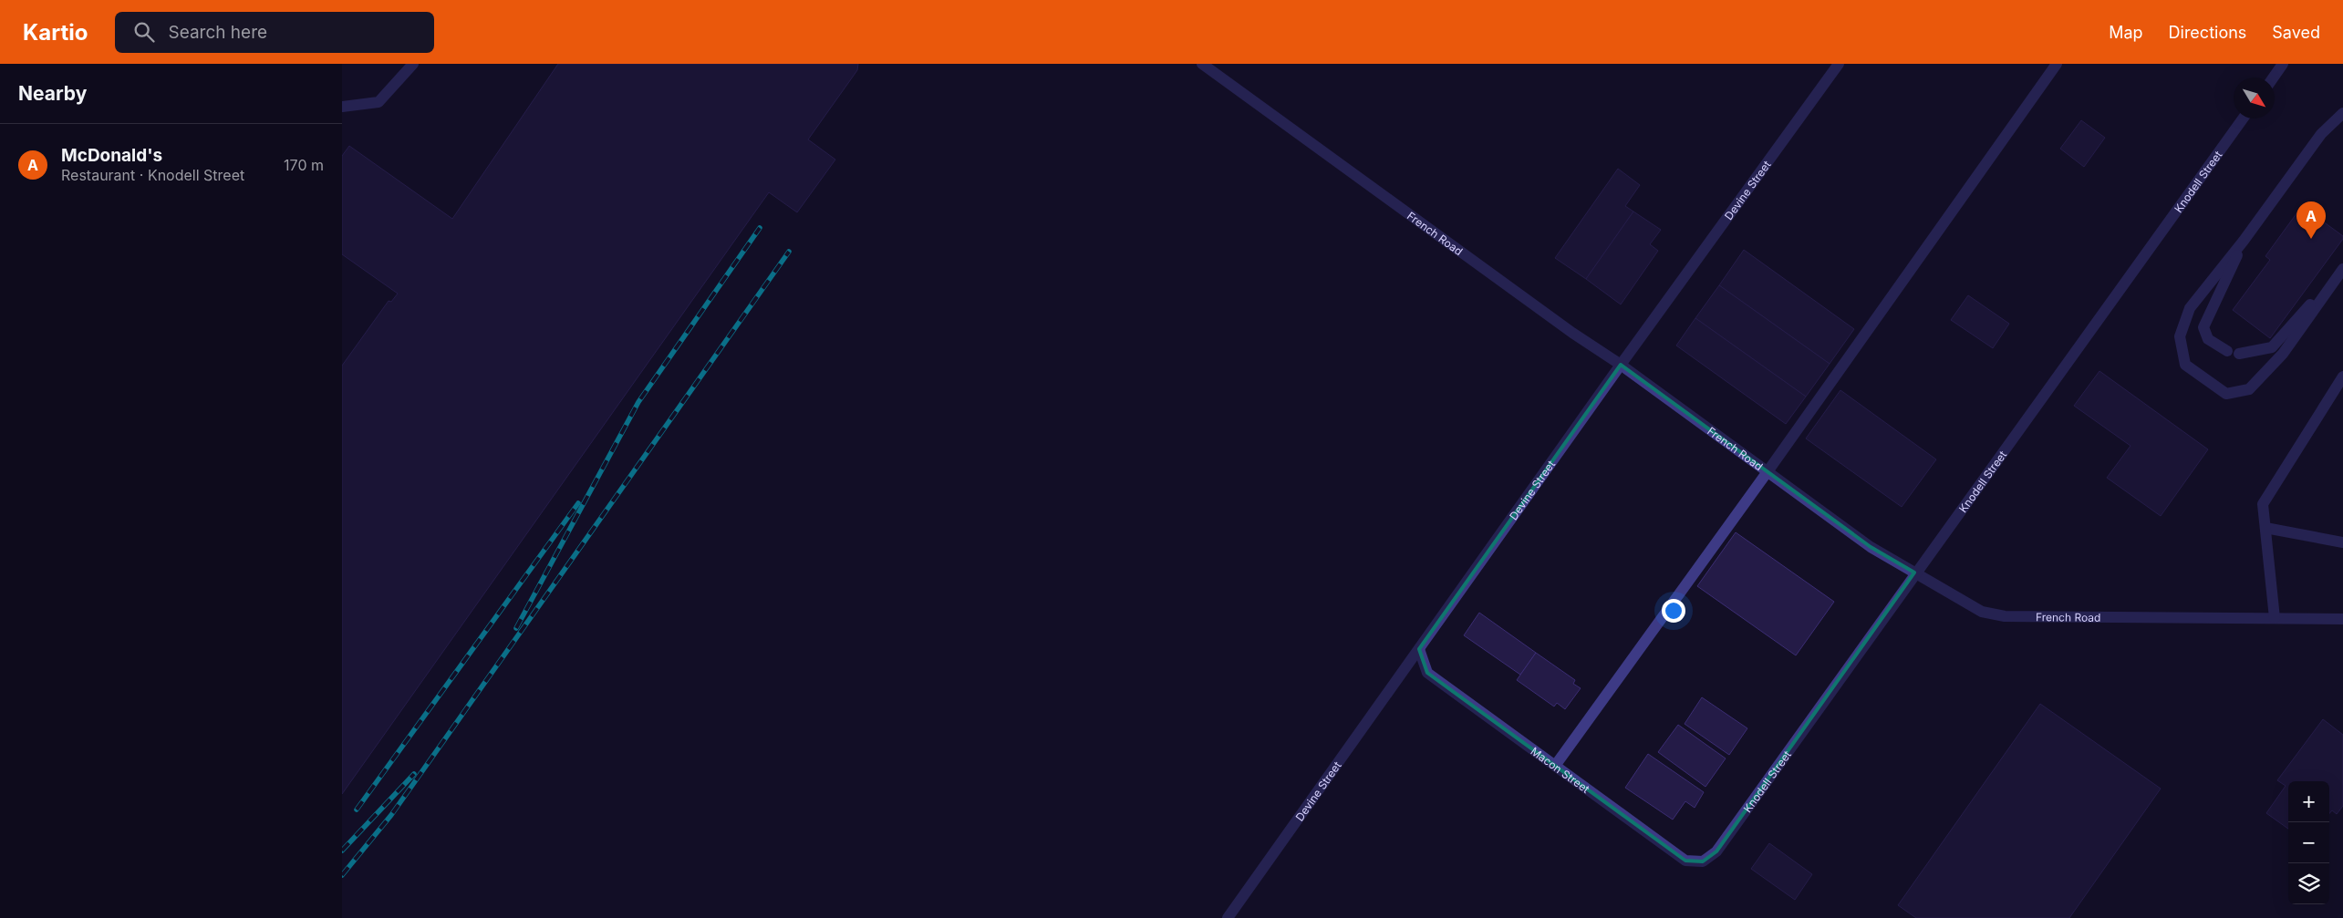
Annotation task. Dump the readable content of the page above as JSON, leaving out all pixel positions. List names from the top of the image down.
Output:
{
  "streets": {
    "street": [
      "Knodell Street",
      "Devine Street",
      "French Road",
      "Macon Street"
    ]
  },
  "crossings": [
    ["Knodell Street", "French Road"],
    ["Knodell Street", "Macon Street"],
    ["Devine Street", "French Road"],
    ["Devine Street", "Macon Street"]
  ],
  "north": "bottom right",
  "page": {
    "header": "Kartio",
    "search": "Search here",
    "nav": ["Map", "Directions", "Saved"],
    "heading": "Nearby",
    "list": [
      {
        "mark": "A",
        "name": "McDonald's",
        "note": "Restaurant · Knodell Street",
        "value": "170 m"
      }
    ],
    "pins": "A",
    "map_buttons": ["+", "−"]
  }
}
